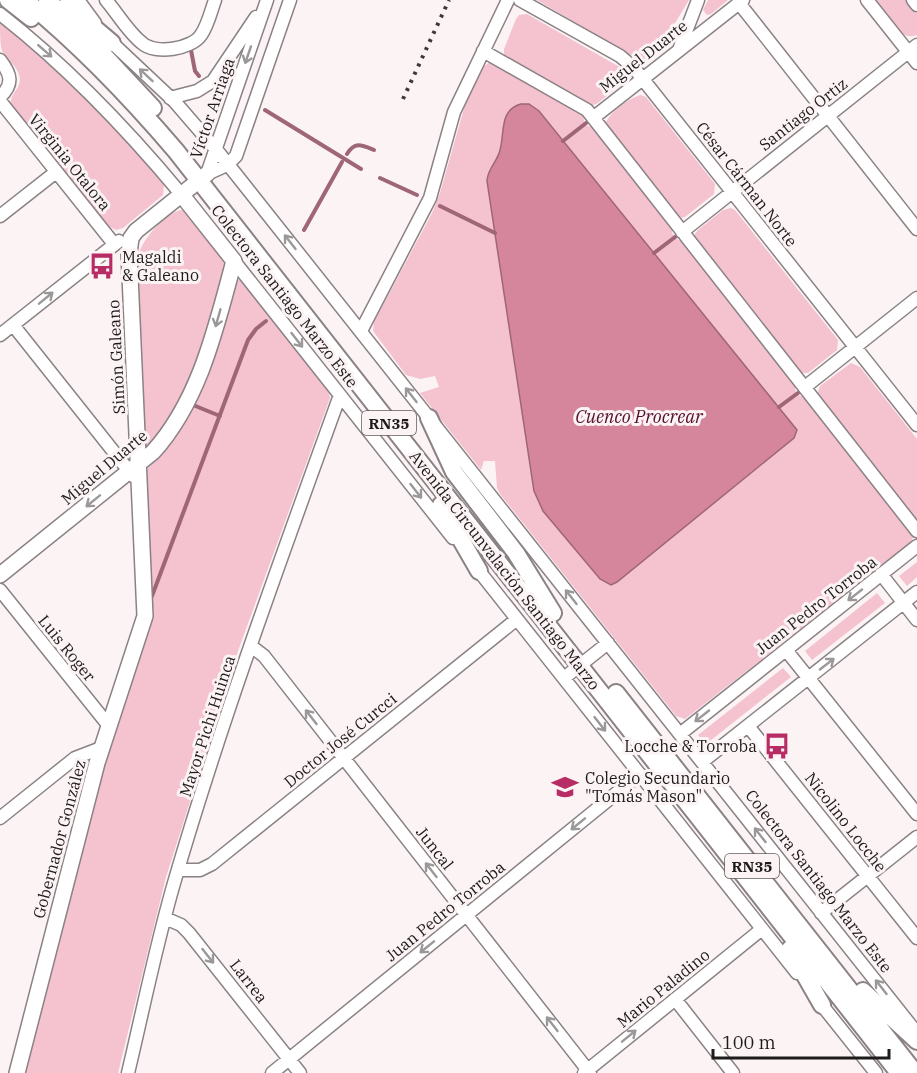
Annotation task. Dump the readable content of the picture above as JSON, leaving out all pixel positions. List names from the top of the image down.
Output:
{
  "streets": {
    "highway": ["RN35", "Avenida Circunvalación Santiago Marzo"],
    "main road": [
      "Miguel Duarte",
      "Colectora Santiago Marzo Este",
      "Simón Galeano",
      "Gobernador González"
    ],
    "street": [
      "Víctor Arriaga",
      "Santiago Ortiz",
      "Virginia Otalora",
      "César Cárman Norte",
      "Juan Pedro Torroba",
      "Luis Roger",
      "Mayor Pichi Huinca",
      "Doctor José Curcci",
      "Nicolino Locche",
      "Juncal",
      "Larrea",
      "Mario Paladino"
    ]
  },
  "crossings": [
    ["Miguel Duarte", "César Cárman Norte"],
    ["Miguel Duarte", "Colectora Santiago Marzo Este"],
    ["Miguel Duarte", "Simón Galeano"],
    ["Víctor Arriaga", "Colectora Santiago Marzo Este"],
    ["Víctor Arriaga", "Avenida Circunvalación Santiago Marzo"],
    ["Santiago Ortiz", "César Cárman Norte"],
    ["Colectora Santiago Marzo Este", "Juan Pedro Torroba"],
    ["Colectora Santiago Marzo Este", "Mayor Pichi Huinca"],
    ["Colectora Santiago Marzo Este", "Doctor José Curcci"],
    ["Colectora Santiago Marzo Este", "Mario Paladino"],
    ["Simón Galeano", "Gobernador González"],
    ["Juan Pedro Torroba", "Juncal"],
    ["Juan Pedro Torroba", "Larrea"],
    ["Luis Roger", "Gobernador González"],
    ["Mayor Pichi Huinca", "Doctor José Curcci"],
    ["Mayor Pichi Huinca", "Juncal"],
    ["Mayor Pichi Huinca", "Larrea"],
    ["Doctor José Curcci", "Juncal"],
    ["Juncal", "Mario Paladino"]
  ],
  "one_way": [
    "Miguel Duarte",
    "Juncal",
    "Larrea",
    "Mario Paladino"
  ],
  "water": ["Cuenco Procrear"],
  "places": {
    "bus stop": ["Magaldi & Galeano", "Locche & Torroba"],
    "school or university": ["Colegio Secundario \"Tomás Mason\""]
  },
  "scale_bar": "100 m"
}
